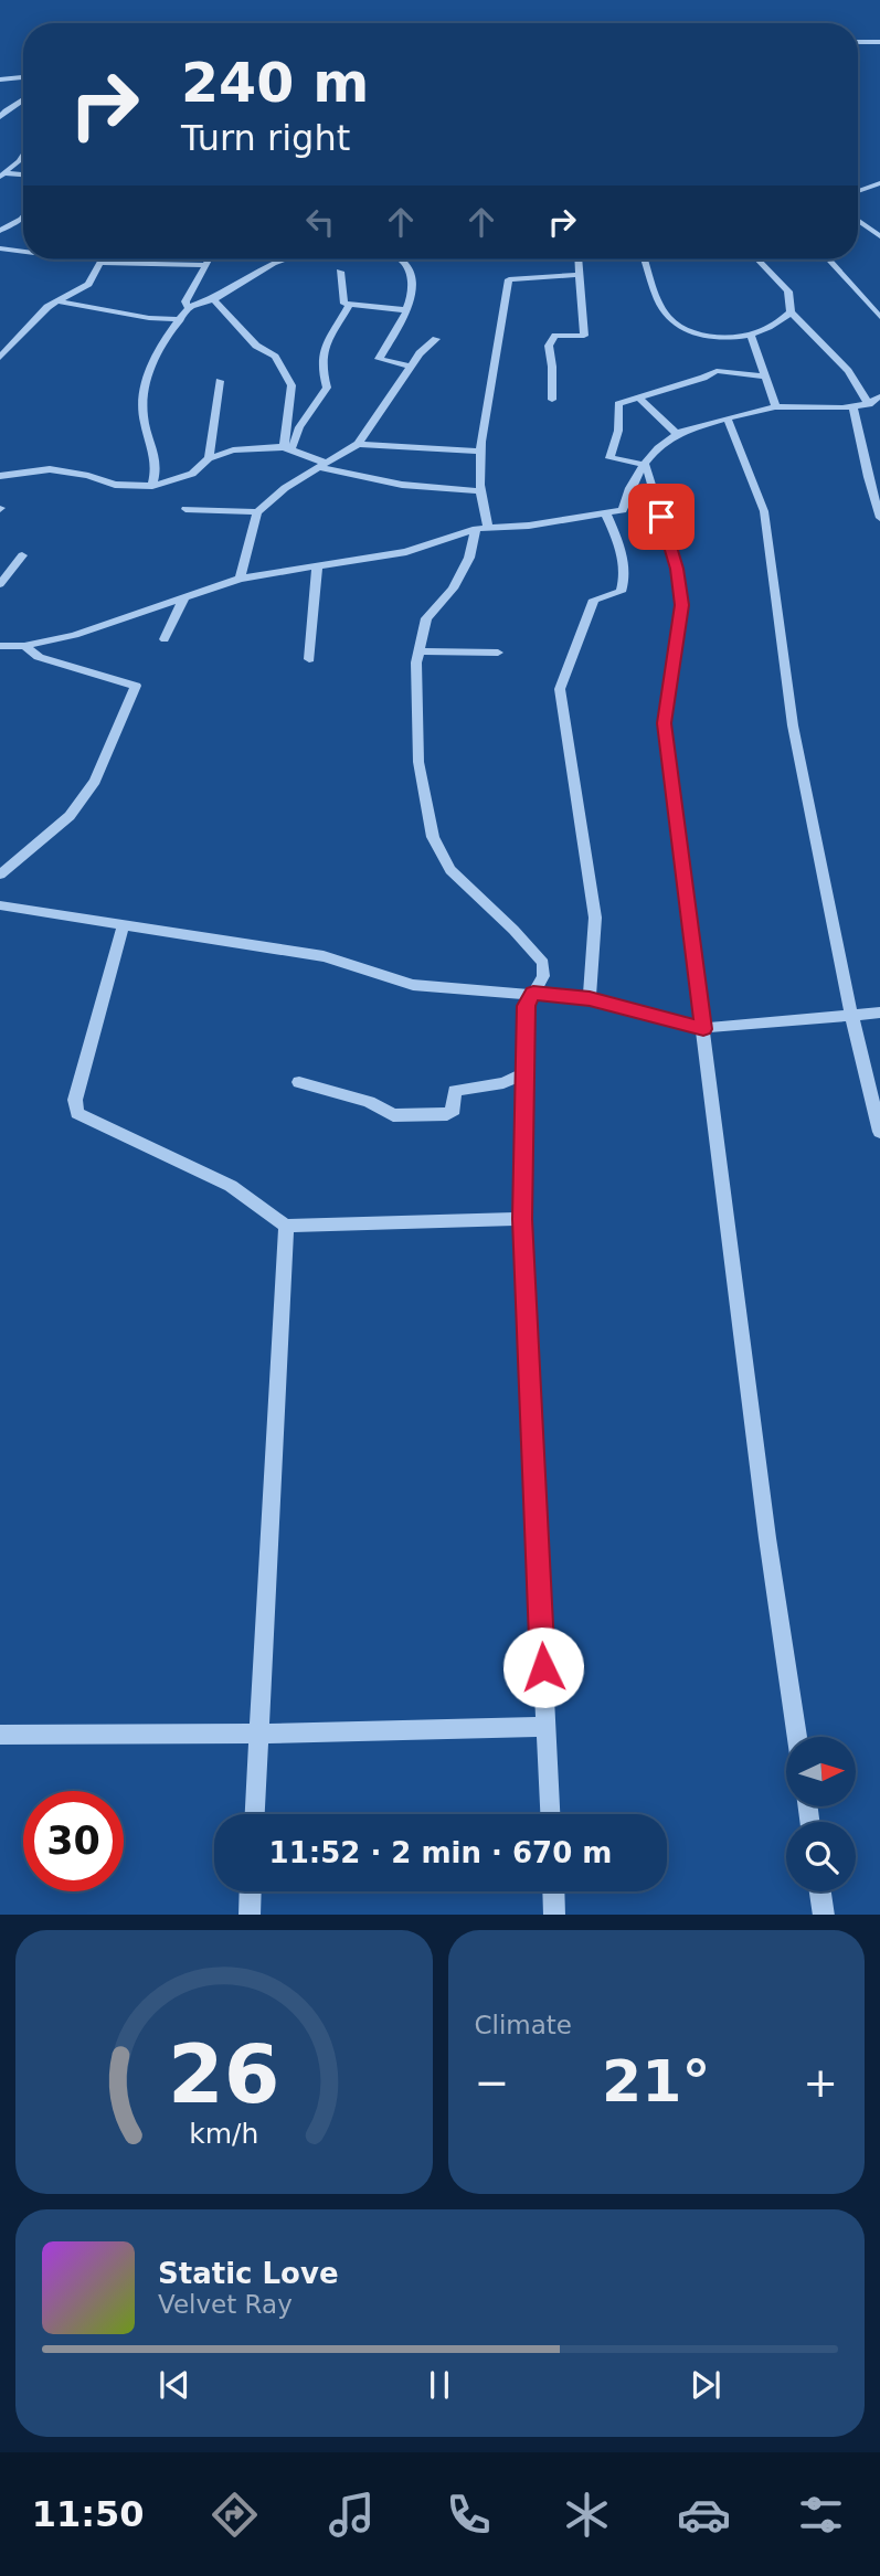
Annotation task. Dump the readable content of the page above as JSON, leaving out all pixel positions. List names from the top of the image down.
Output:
{
  "north": "right",
  "page": {
    "turn": ["240 m", "Turn right"],
    "limit": "30",
    "trip": "11:52 · 2 min · 670 m",
    "tile": "Climate",
    "heat": ["−", "21°", "+"],
    "song": ["Static Love", "Velvet Ray"],
    "tabs": "11:50",
    "gauge": ["26", "km/h"]
  }
}
